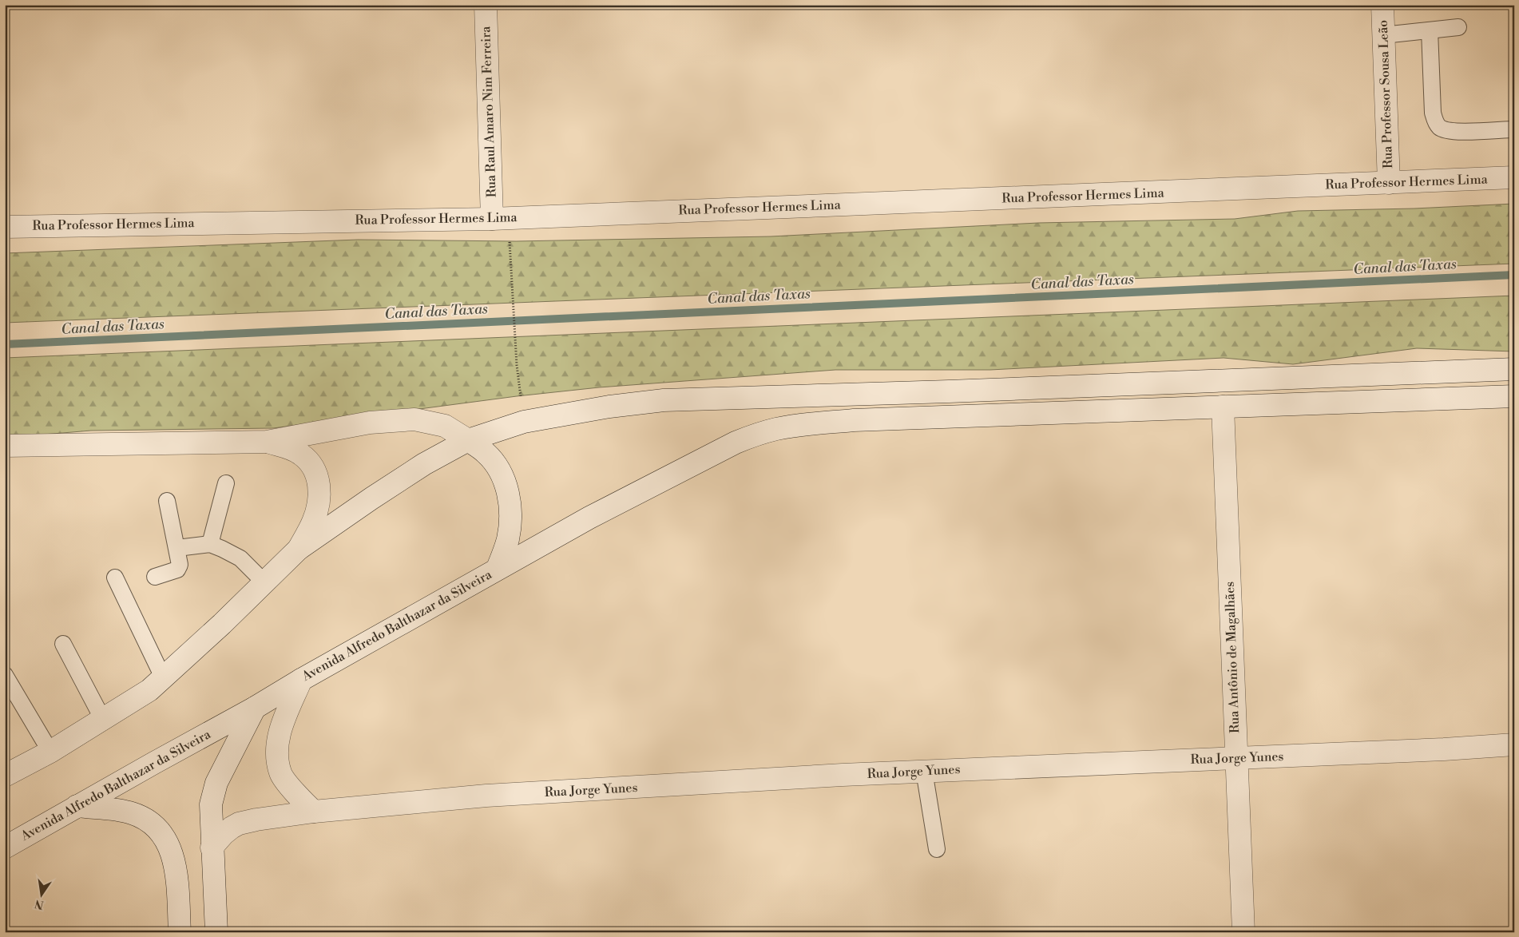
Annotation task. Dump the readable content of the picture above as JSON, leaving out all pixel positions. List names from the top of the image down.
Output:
{
  "streets": {
    "street": [
      "Rua Professor Sousa Leão",
      "Rua Raul Amaro Nim Ferreira",
      "Rua Professor Hermes Lima",
      "Avenida Alfredo Balthazar da Silveira",
      "Rua Antônio de Magalhães",
      "Rua Jorge Yunes"
    ]
  },
  "crossings": [
    ["Rua Professor Sousa Leão", "Rua Professor Hermes Lima"],
    ["Rua Raul Amaro Nim Ferreira", "Rua Professor Hermes Lima"],
    ["Avenida Alfredo Balthazar da Silveira", "Rua Antônio de Magalhães"],
    ["Rua Antônio de Magalhães", "Rua Jorge Yunes"]
  ],
  "water": ["Canal das Taxas"],
  "north": "bottom"
}
